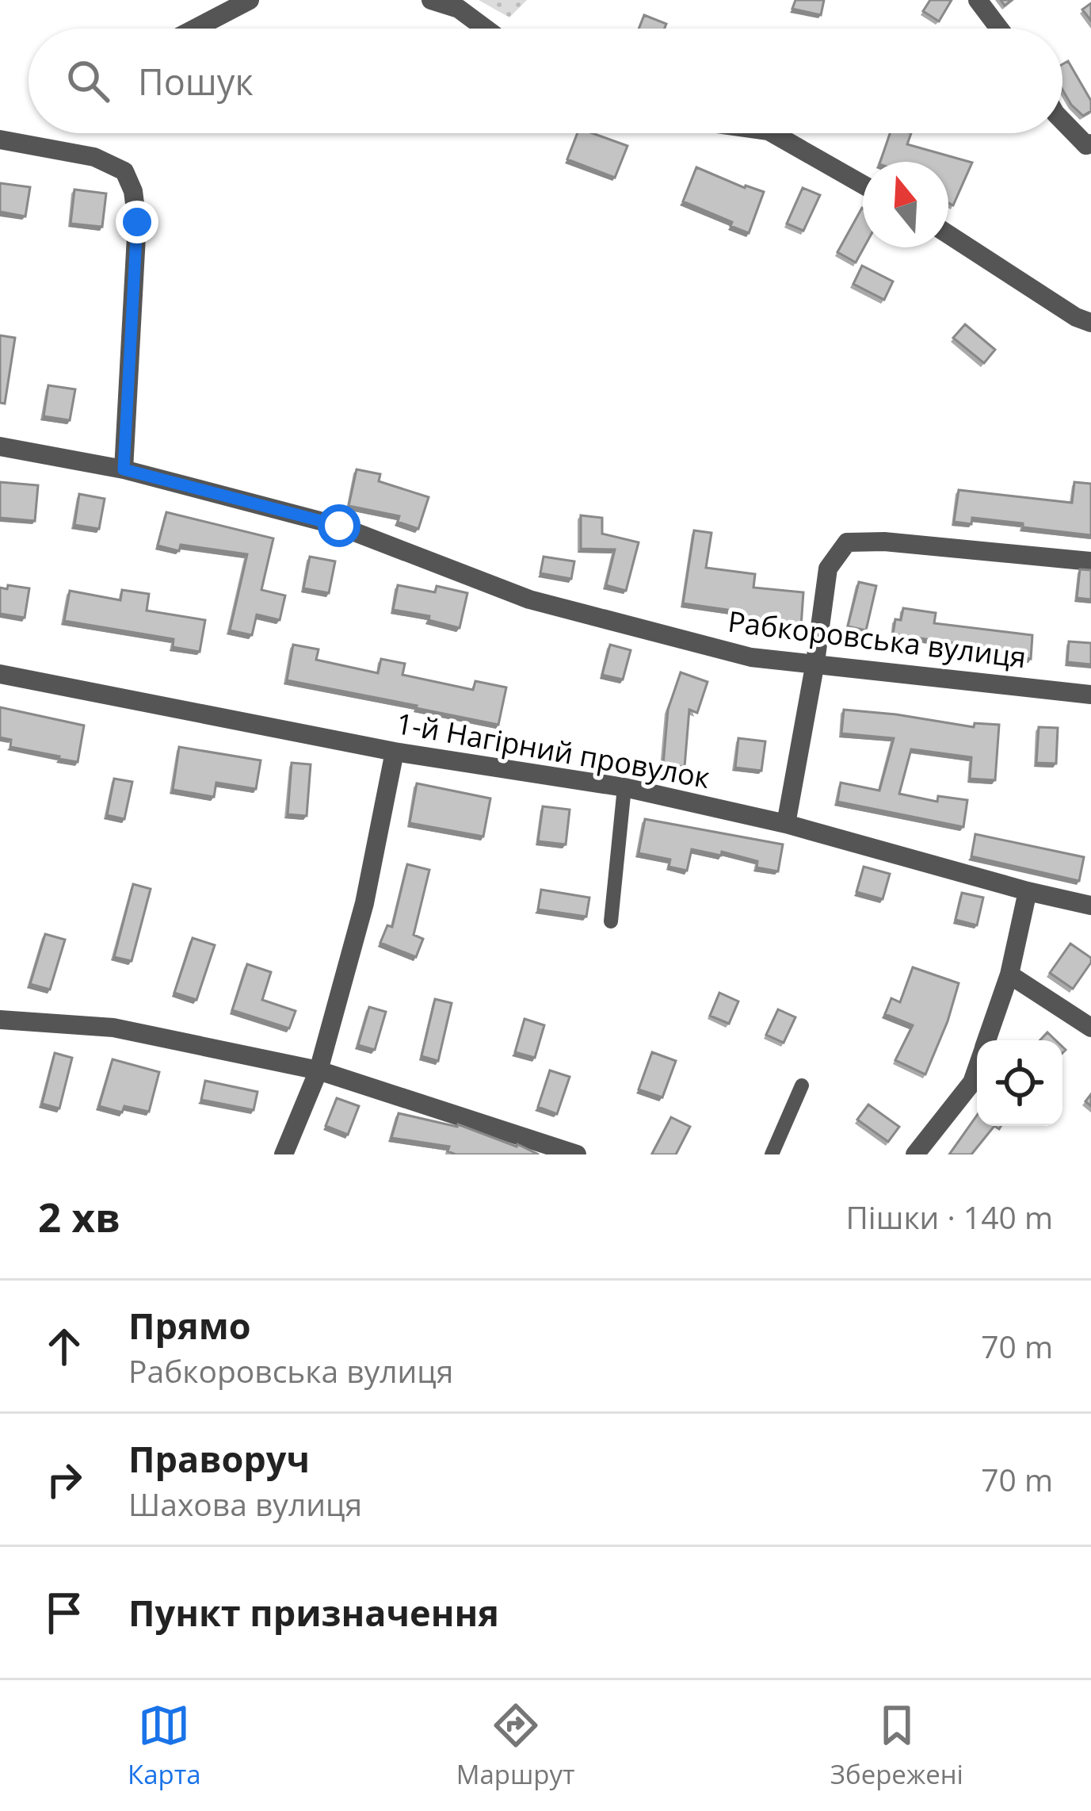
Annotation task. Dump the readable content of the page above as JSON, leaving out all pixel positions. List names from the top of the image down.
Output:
{
  "streets": {
    "street": ["Рабкоровська вулиця", "1-й Нагірний провулок"]
  },
  "north": "top",
  "page": {
    "search": "Пошук",
    "heading": ["2 хв", "Пішки · 140 m"],
    "list": [
      ["Прямо", "Рабкоровська вулиця", "70 m"],
      ["Праворуч", "Шахова вулиця", "70 m"],
      "Пункт призначення"
    ],
    "nav": ["Карта", "Маршрут", "Збережені"]
  }
}
